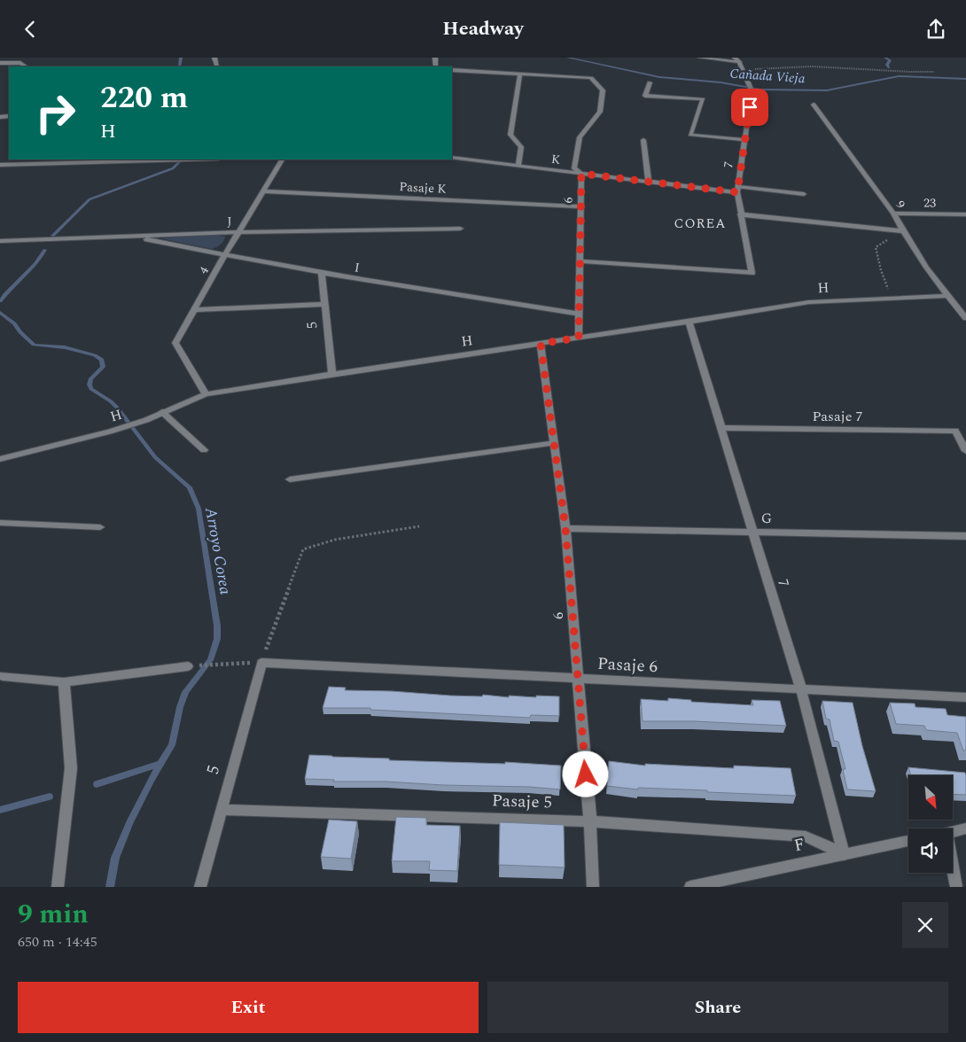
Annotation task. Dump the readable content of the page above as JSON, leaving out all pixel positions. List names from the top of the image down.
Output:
{
  "streets": {
    "street": [
      "K",
      "7",
      "Pasaje K",
      "6",
      "23",
      "9",
      "J",
      "I",
      "4",
      "H",
      "5",
      "Pasaje 7",
      "G",
      "Pasaje 6",
      "Pasaje 5",
      "F"
    ]
  },
  "crossings": [
    ["K", "7"],
    ["K", "6"],
    ["7", "6"],
    ["7", "H"],
    ["7", "Pasaje 7"],
    ["7", "G"],
    ["7", "Pasaje 6"],
    ["7", "Pasaje 5"],
    ["7", "F"],
    ["Pasaje K", "6"],
    ["Pasaje K", "4"],
    ["6", "I"],
    ["6", "H"],
    ["6", "G"],
    ["6", "Pasaje 6"],
    ["6", "Pasaje 5"],
    ["23", "9"],
    ["9", "H"],
    ["J", "I"],
    ["J", "4"],
    ["I", "4"],
    ["I", "5"],
    ["4", "H"],
    ["H", "5"],
    ["5", "Pasaje 6"],
    ["5", "Pasaje 5"],
    ["Pasaje 5", "F"]
  ],
  "districts": ["COREA"],
  "water": ["Cañada Vieja", "Arroyo Corea"],
  "north": "bottom right",
  "page": {
    "header": "Headway",
    "turn": ["220 m", "H"],
    "heading": ["9 min", "650 m · 14:45"],
    "buttons": ["Exit", "Share"]
  }
}
